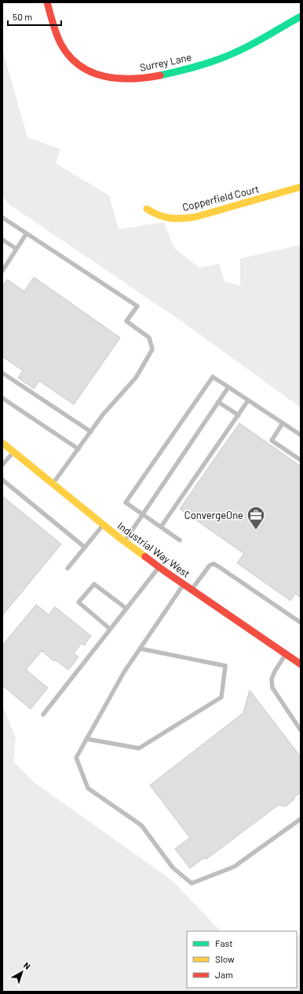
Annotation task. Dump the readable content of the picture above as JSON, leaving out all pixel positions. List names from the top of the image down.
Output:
{
  "streets": {
    "street": ["Surrey Lane", "Copperfield Court", "Industrial Way West"]
  },
  "places": {
    "office": ["ConvergeOne"]
  },
  "legend": ["Fast", "Slow", "Jam"],
  "scale_bar": "50 m",
  "north": "top right"
}
